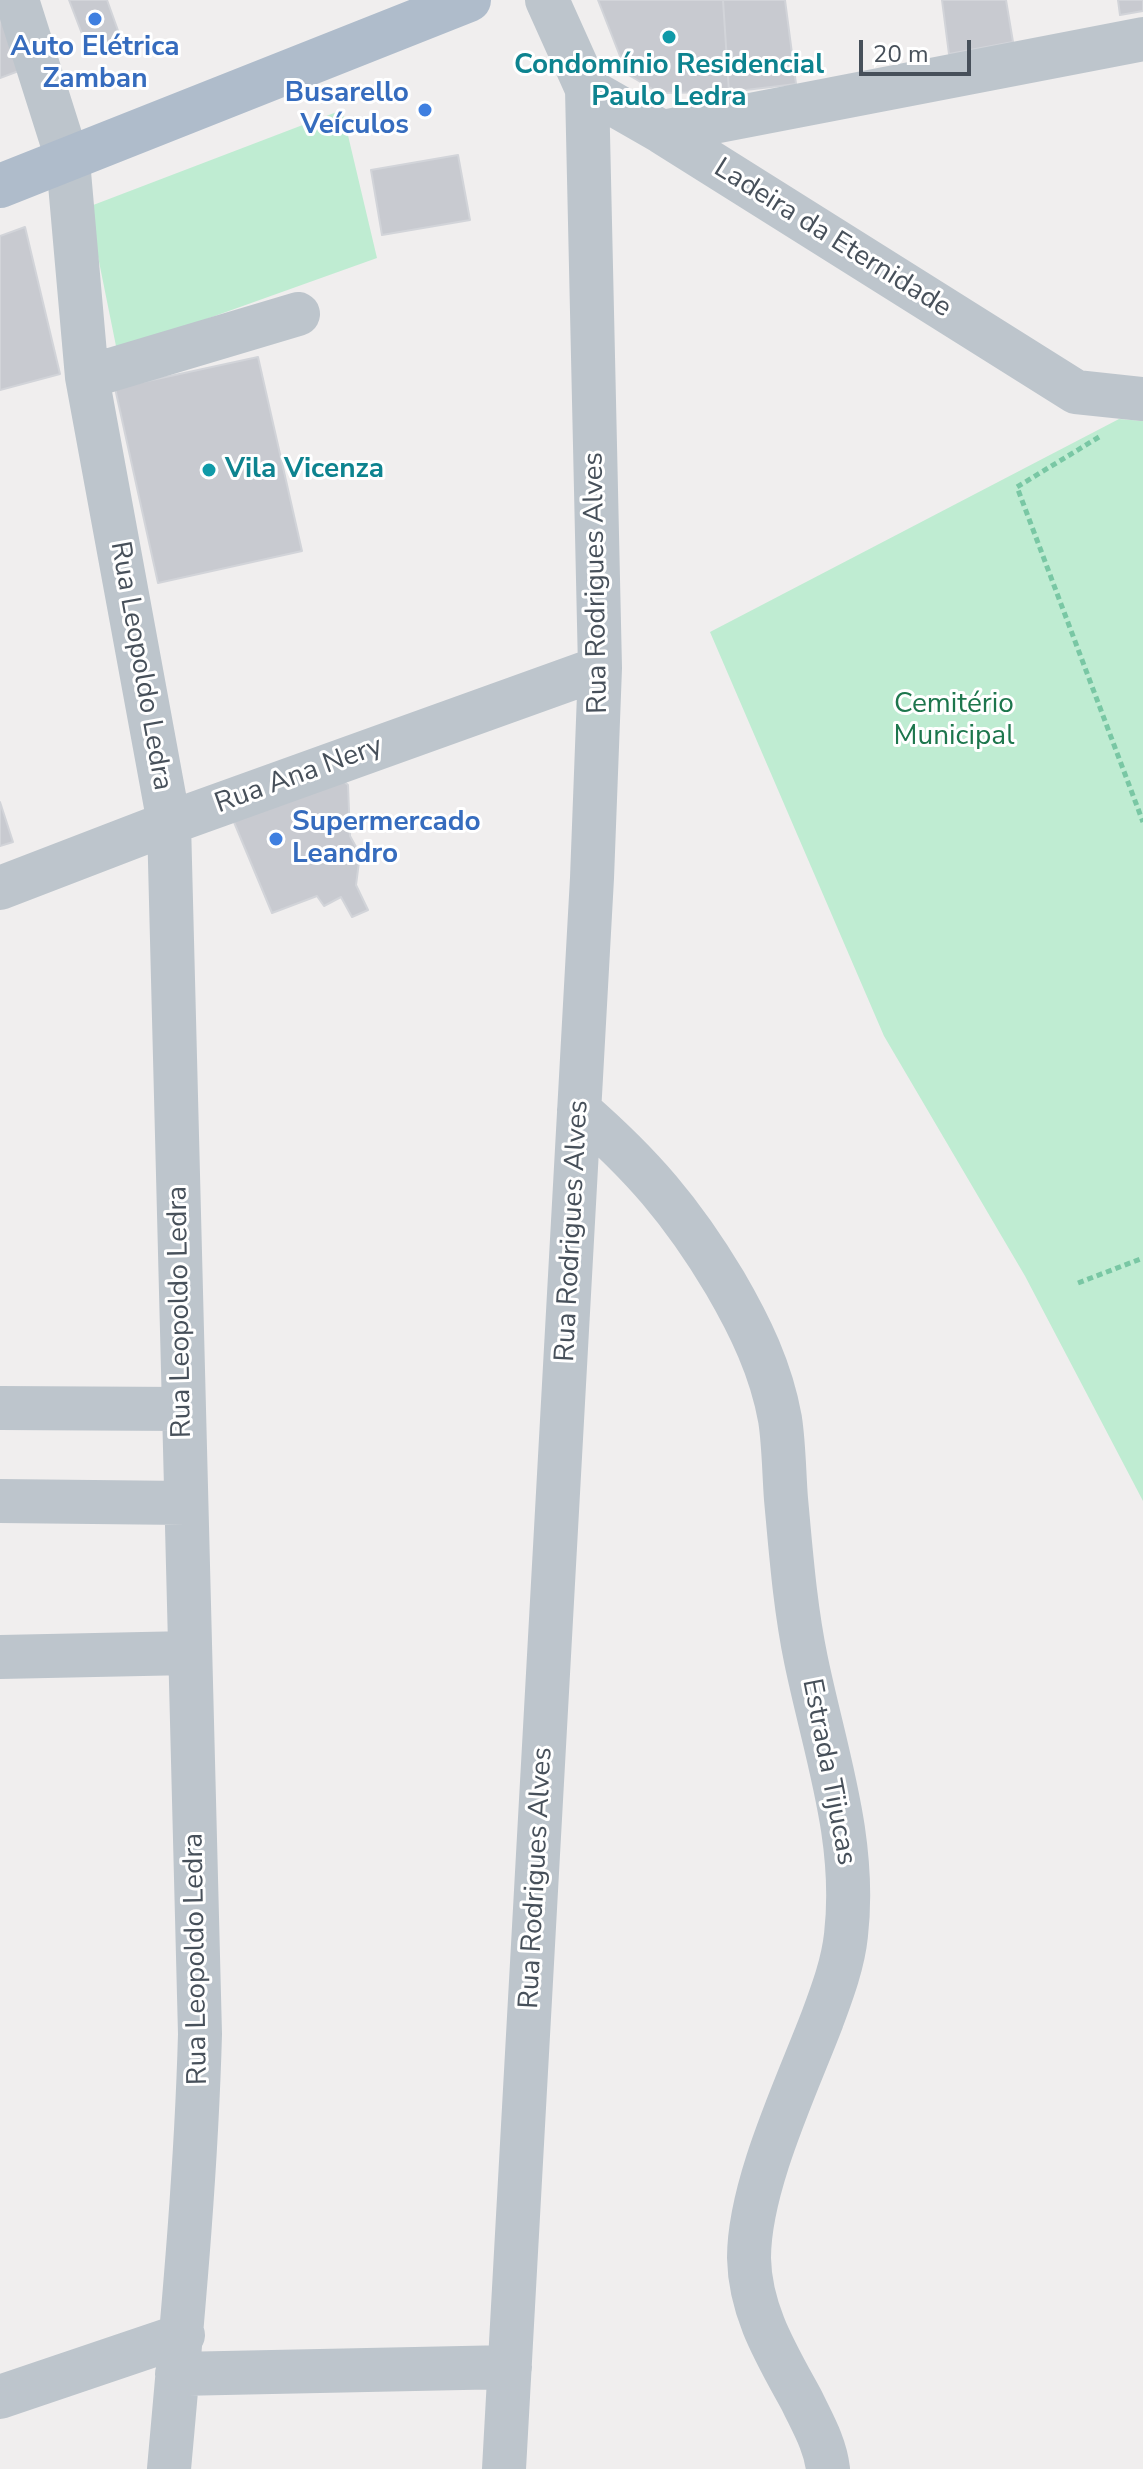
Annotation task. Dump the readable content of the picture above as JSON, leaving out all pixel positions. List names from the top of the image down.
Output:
{
  "streets": {
    "street": [
      "Ladeira da Eternidade",
      "Rua Rodrigues Alves",
      "Rua Leopoldo Ledra",
      "Rua Ana Nery",
      "Estrada Tijucas"
    ]
  },
  "crossings": [
    ["Ladeira da Eternidade", "Rua Rodrigues Alves"],
    ["Rua Rodrigues Alves", "Rua Ana Nery"],
    ["Rua Rodrigues Alves", "Estrada Tijucas"],
    ["Rua Leopoldo Ledra", "Rua Ana Nery"]
  ],
  "parks": ["Cemitério Municipal"],
  "places": [
    "Auto Elétrica Zamban",
    "Condomínio Residencial Paulo Ledra",
    "Busarello Veículos",
    "Vila Vicenza",
    "Supermercado Leandro"
  ],
  "scale_bar": "20 m"
}
